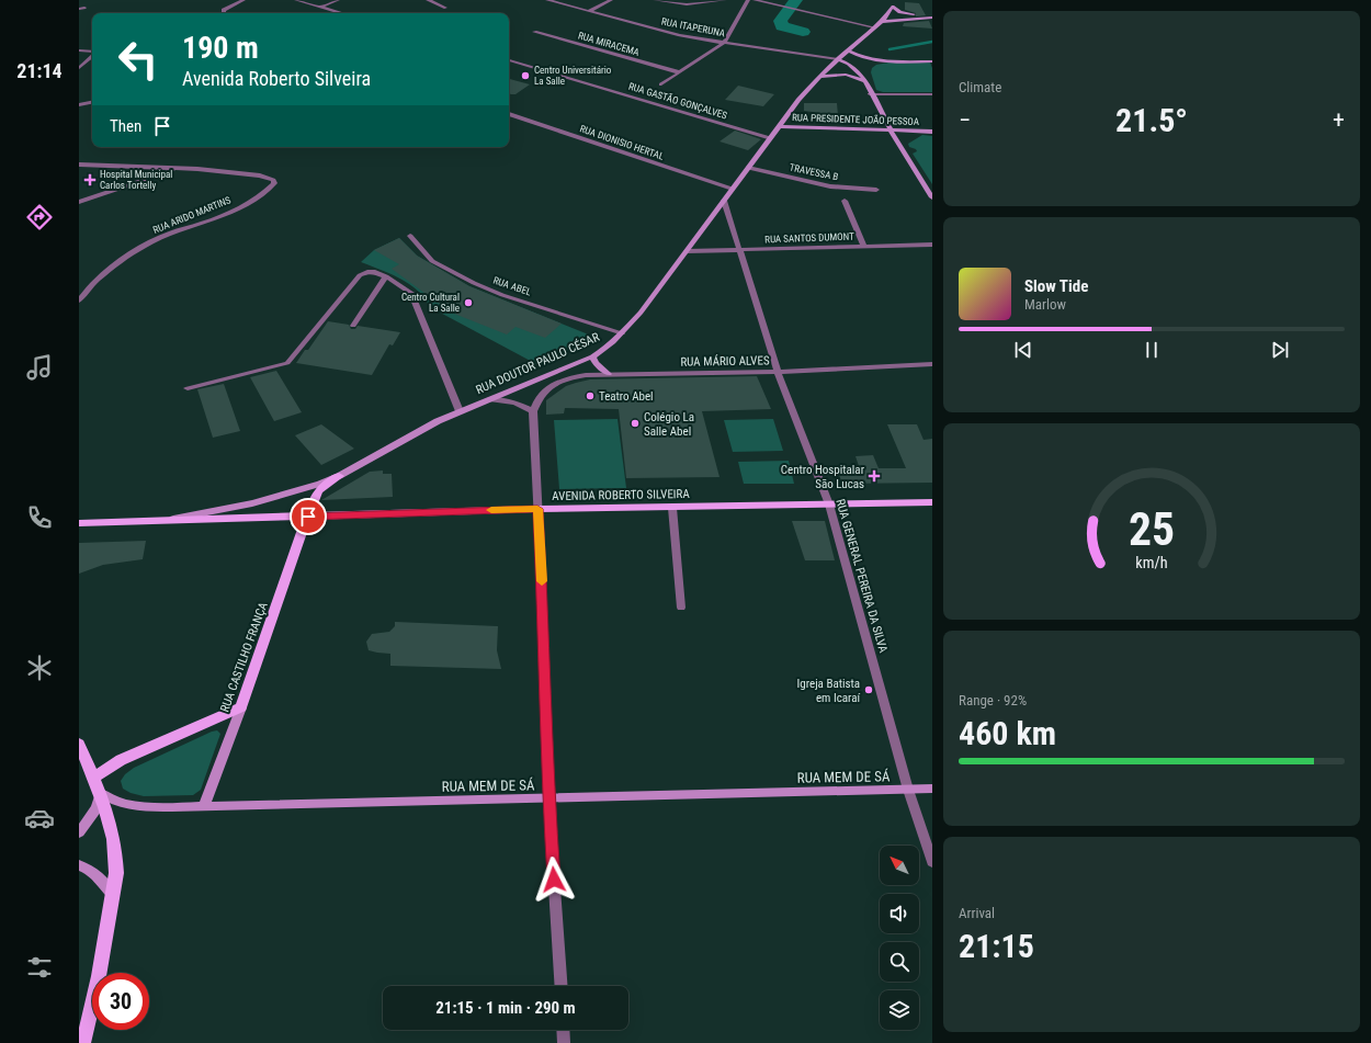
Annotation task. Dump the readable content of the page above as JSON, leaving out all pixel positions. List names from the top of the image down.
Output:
{
  "streets": {
    "main road": [
      "RUA PRESIDENTE JOÃO PESSOA",
      "RUA DOUTOR PAULO CÉSAR",
      "AVENIDA ROBERTO SILVEIRA",
      "RUA CASTILHO FRANÇA",
      "RUA MEM DE SÁ"
    ],
    "street": [
      "RUA ITAPERUNA",
      "RUA MIRACEMA",
      "RUA GASTÃO GONÇALVES",
      "RUA DIONISIO HERTAL",
      "TRAVESSA B",
      "RUA ARIDO MARTINS",
      "RUA SANTOS DUMONT",
      "RUA ABEL",
      "RUA MÁRIO ALVES",
      "RUA GENERAL PEREIRA DA SILVA"
    ]
  },
  "crossings": [
    ["RUA ITAPERUNA", "RUA DOUTOR PAULO CÉSAR"],
    ["RUA GASTÃO GONÇALVES", "RUA DOUTOR PAULO CÉSAR"],
    ["RUA PRESIDENTE JOÃO PESSOA", "RUA DOUTOR PAULO CÉSAR"],
    ["RUA DIONISIO HERTAL", "RUA DOUTOR PAULO CÉSAR"],
    ["TRAVESSA B", "RUA DOUTOR PAULO CÉSAR"],
    ["RUA SANTOS DUMONT", "RUA DOUTOR PAULO CÉSAR"],
    ["RUA SANTOS DUMONT", "RUA GENERAL PEREIRA DA SILVA"],
    ["RUA ABEL", "RUA DOUTOR PAULO CÉSAR"],
    ["RUA MÁRIO ALVES", "RUA GENERAL PEREIRA DA SILVA"],
    ["RUA DOUTOR PAULO CÉSAR", "AVENIDA ROBERTO SILVEIRA"],
    ["RUA DOUTOR PAULO CÉSAR", "RUA GENERAL PEREIRA DA SILVA"],
    ["RUA DOUTOR PAULO CÉSAR", "RUA CASTILHO FRANÇA"],
    ["AVENIDA ROBERTO SILVEIRA", "RUA GENERAL PEREIRA DA SILVA"],
    ["AVENIDA ROBERTO SILVEIRA", "RUA CASTILHO FRANÇA"],
    ["RUA GENERAL PEREIRA DA SILVA", "RUA MEM DE SÁ"],
    ["RUA CASTILHO FRANÇA", "RUA MEM DE SÁ"]
  ],
  "places": {
    "other": [
      "Centro Universitário La Salle",
      "Centro Cultural La Salle",
      "Teatro Abel",
      "Colégio La Salle Abel",
      "Igreja Batista em Icaraí"
    ],
    "health": ["Hospital Municipal Carlos Tortelly", "Centro Hospitalar São Lucas"]
  },
  "north": "top left",
  "page": {
    "tabs": "21:14",
    "tile": [
      "Climate",
      ["Range · 92%", "460 km"],
      ["Arrival", "21:15"]
    ],
    "turn": ["190 m", "Avenida Roberto Silveira"],
    "heat": ["−", "21.5°", "+"],
    "then": "Then",
    "song": ["Slow Tide", "Marlow"],
    "limit": "30",
    "trip": "21:15 · 1 min · 290 m",
    "gauge": ["25", "km/h"]
  }
}
